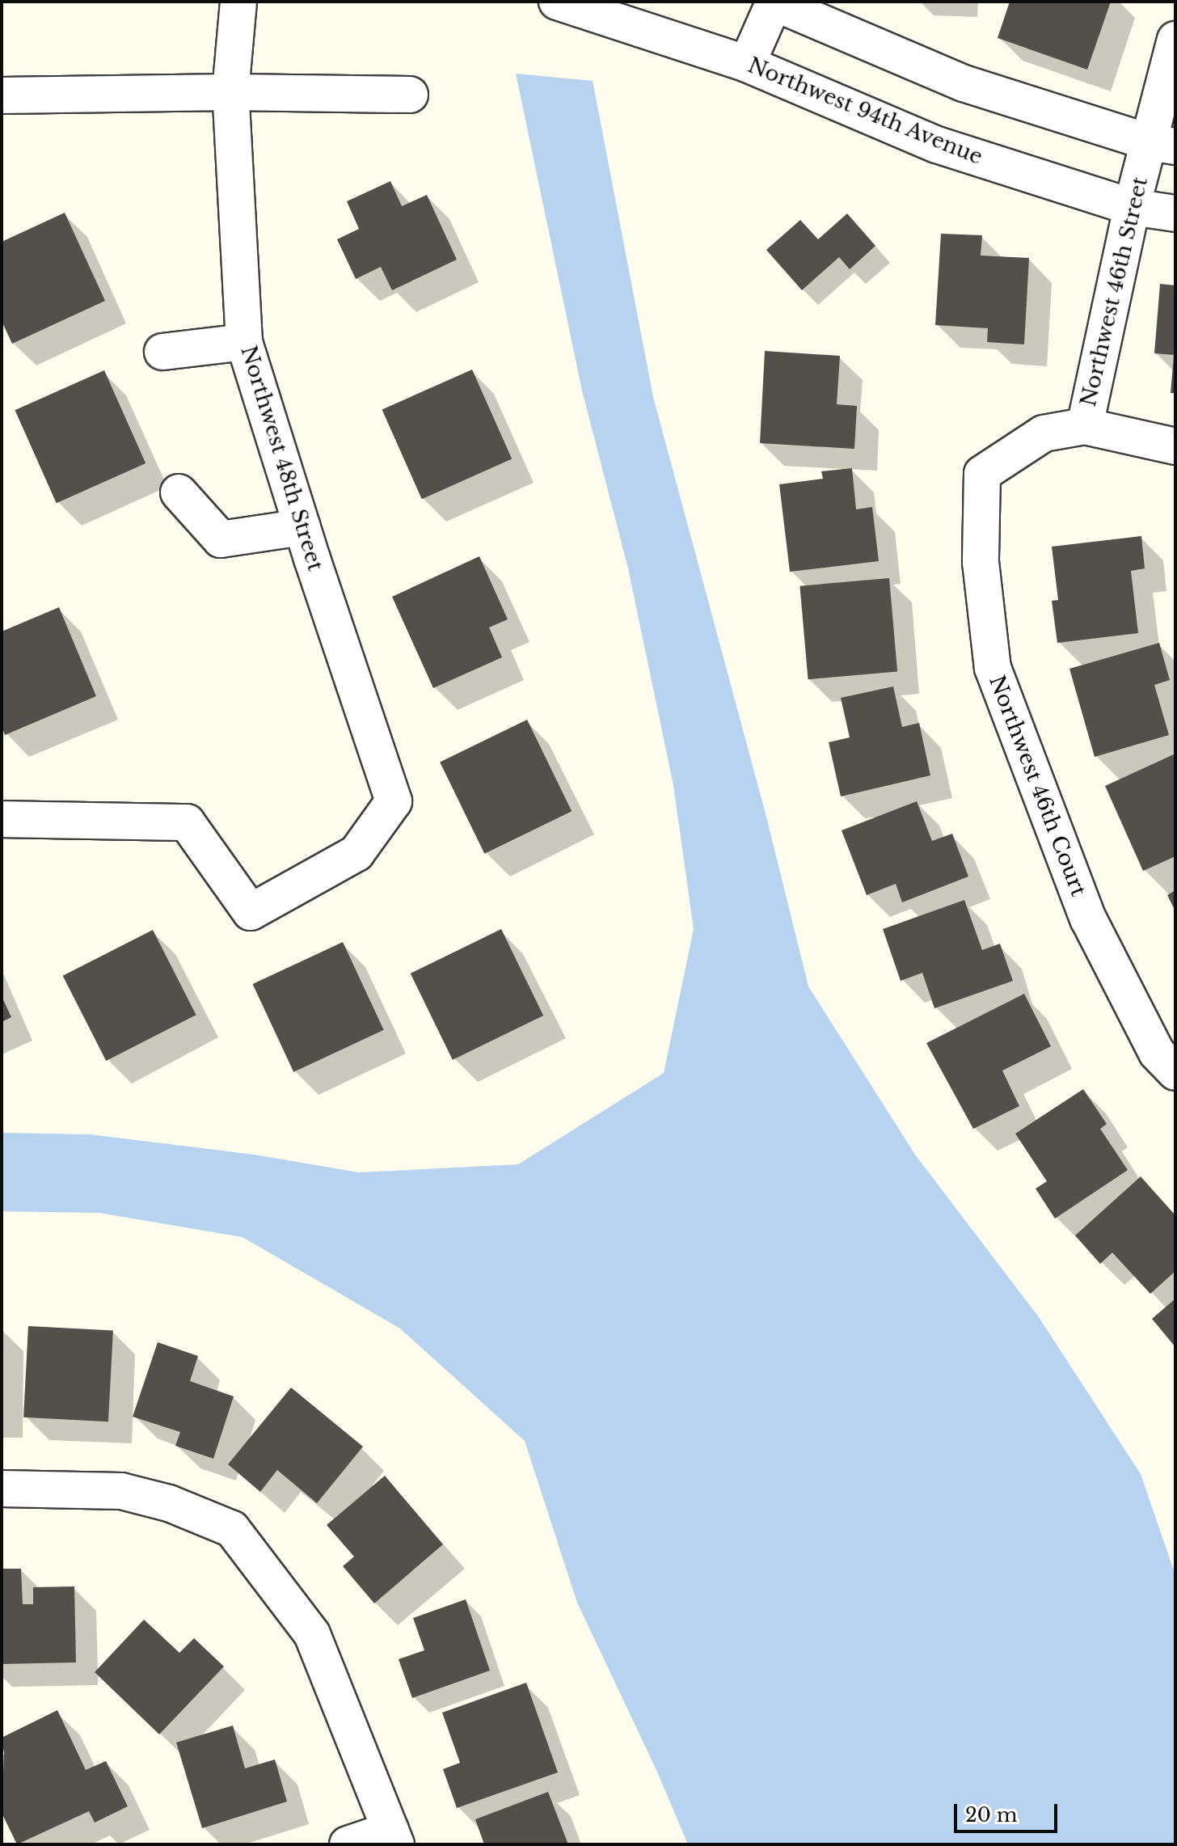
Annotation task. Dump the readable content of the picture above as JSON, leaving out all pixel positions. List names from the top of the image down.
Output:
{
  "streets": {
    "street": [
      "Northwest 94th Avenue",
      "Northwest 46th Street",
      "Northwest 48th Street",
      "Northwest 46th Court"
    ]
  },
  "crossings": [
    ["Northwest 94th Avenue", "Northwest 46th Street"],
    ["Northwest 46th Street", "Northwest 46th Court"]
  ],
  "scale_bar": "20 m"
}
